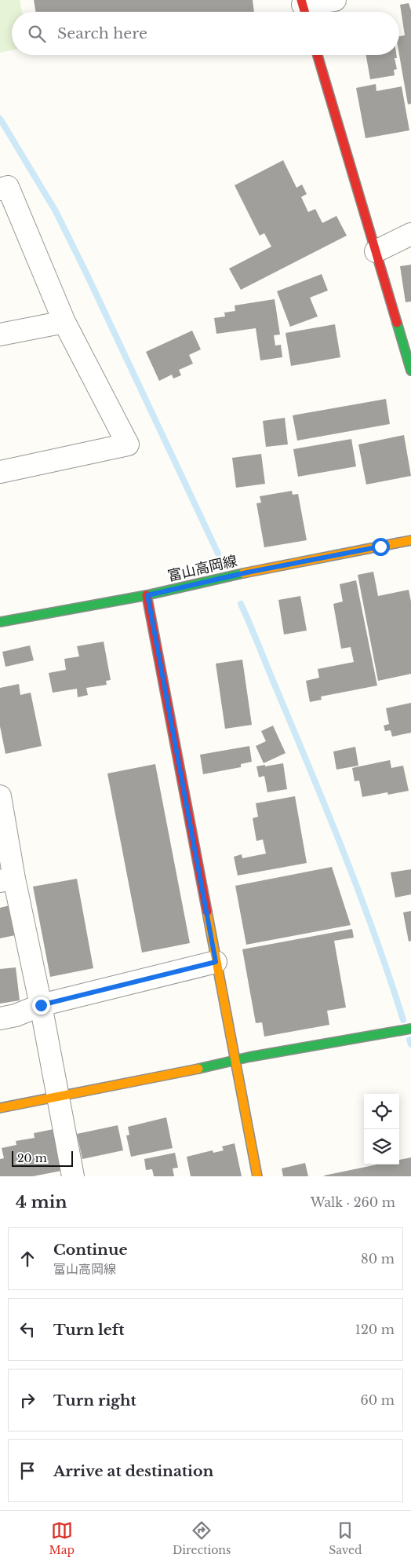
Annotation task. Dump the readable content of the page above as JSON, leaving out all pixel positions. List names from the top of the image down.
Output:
{
  "streets": {
    "street": ["富山高岡線"]
  },
  "scale_bar": "20 m",
  "page": {
    "search": "Search here",
    "scale": "20 m",
    "heading": ["4 min", "Walk · 260 m"],
    "list": [
      ["Continue", "富山高岡線", "80 m"],
      ["Turn left", "120 m"],
      ["Turn right", "60 m"],
      "Arrive at destination"
    ],
    "nav": ["Map", "Directions", "Saved"]
  }
}
